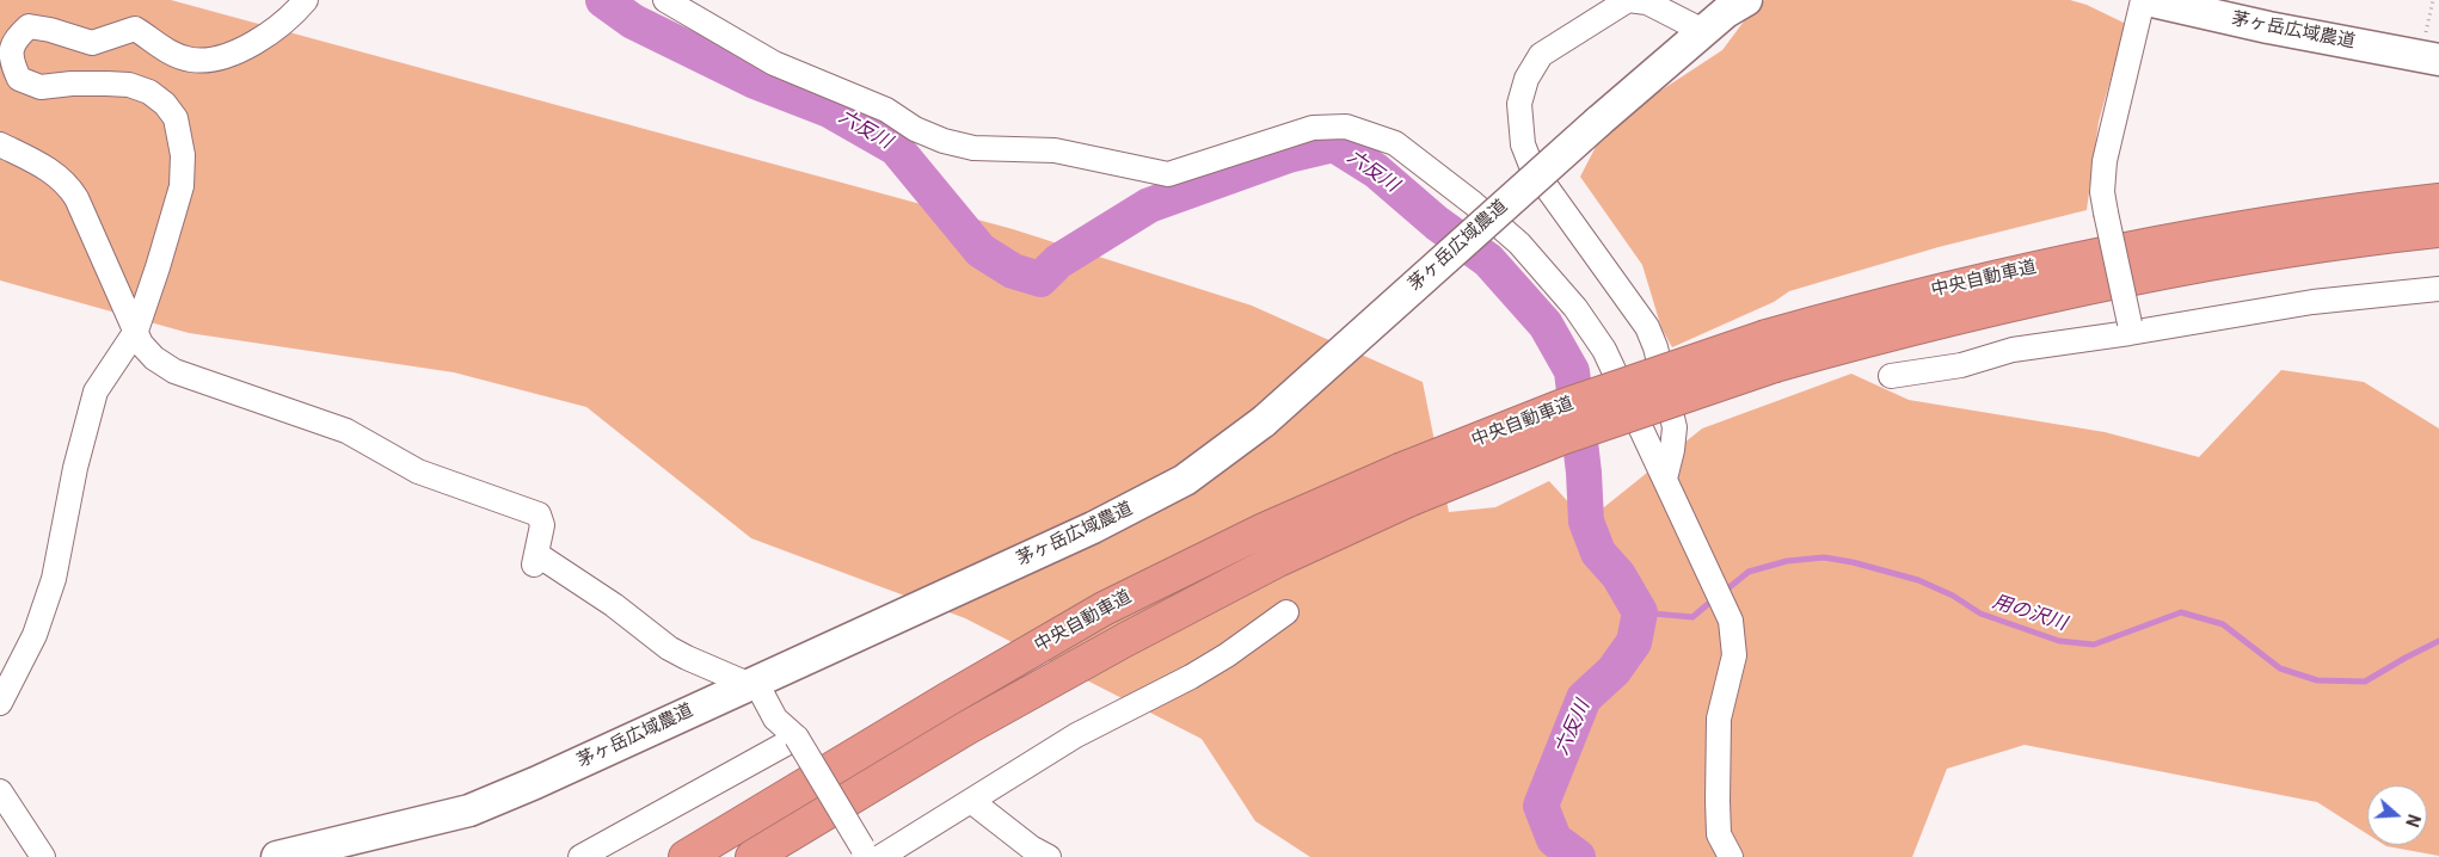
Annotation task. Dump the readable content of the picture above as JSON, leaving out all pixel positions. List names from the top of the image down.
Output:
{
  "streets": {
    "highway": ["中央自動車道"],
    "street": ["茅ヶ岳広域農道"]
  },
  "water": ["六反川", "用の沢川"],
  "north": "right"
}
